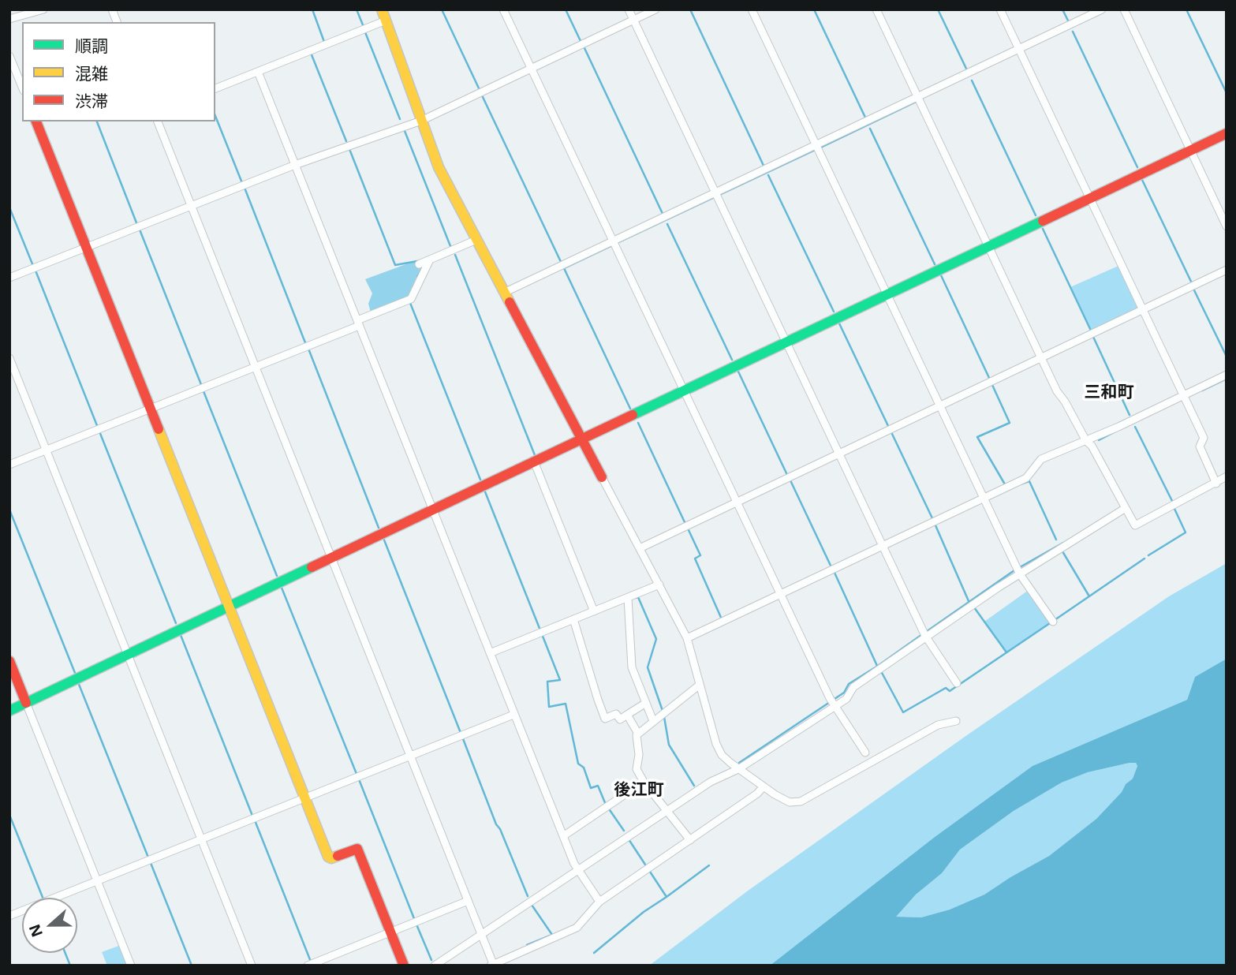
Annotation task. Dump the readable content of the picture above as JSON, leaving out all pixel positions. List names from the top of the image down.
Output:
{
  "districts": ["三和町", "後江町"],
  "legend": ["順調", "混雑", "渋滞"],
  "north": "left"
}
